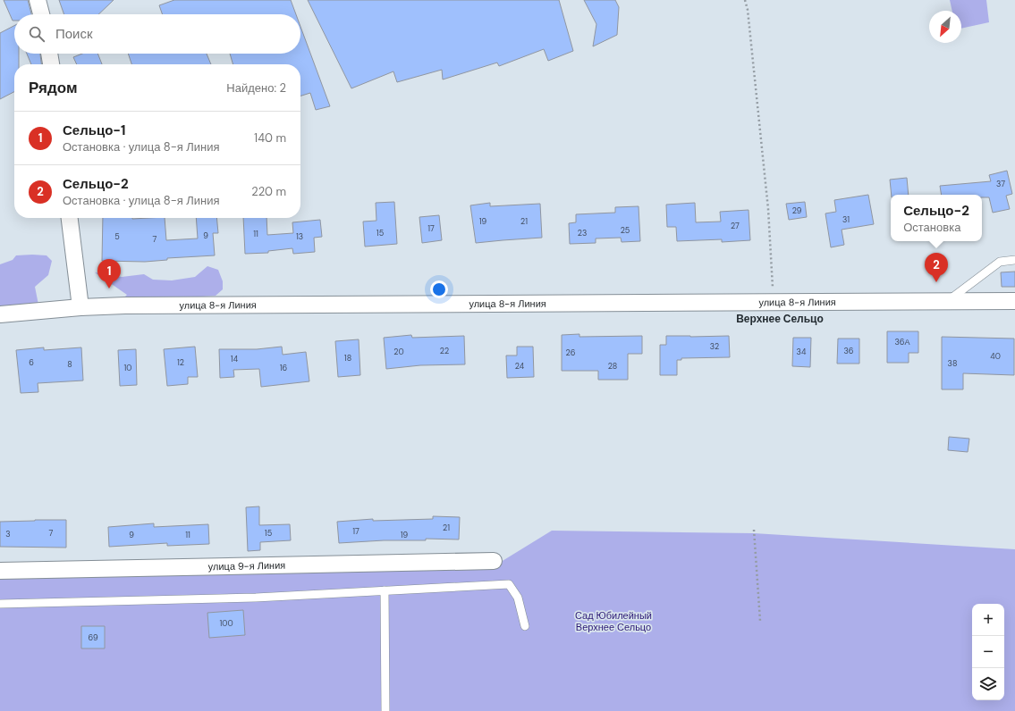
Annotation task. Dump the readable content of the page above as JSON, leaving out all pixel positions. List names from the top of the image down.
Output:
{
  "streets": {
    "street": ["улица 8-я Линия", "улица 9-я Линия"]
  },
  "districts": ["Верхнее Сельцо"],
  "parks": ["Сад Юбилейный Верхнее Сельцо"],
  "house_numbers": [
    "37",
    "29",
    "31",
    "19",
    "21",
    "27",
    "17",
    "25",
    "15",
    "23",
    "11",
    "9",
    "5",
    "13",
    "7",
    "36А",
    "32",
    "22",
    "36",
    "20",
    "34",
    "26",
    "40",
    "18",
    "14",
    "6",
    "12",
    "38",
    "8",
    "24",
    "28",
    "10",
    "16",
    "21",
    "17",
    "7",
    "15",
    "3",
    "9",
    "11",
    "19",
    "100",
    "69"
  ],
  "north": "bottom left",
  "page": {
    "search": "Поиск",
    "heading": ["Рядом", "Найдено: 2"],
    "list": [
      {
        "mark": "1",
        "name": "Сельцо-1",
        "note": "Остановка · улица 8-я Линия",
        "value": "140 m"
      },
      {
        "mark": "2",
        "name": "Сельцо-2",
        "note": "Остановка · улица 8-я Линия",
        "value": "220 m"
      }
    ],
    "popup": ["Сельцо-2", "Остановка"],
    "pins": ["2", "1"],
    "map_buttons": ["+", "−"]
  }
}
